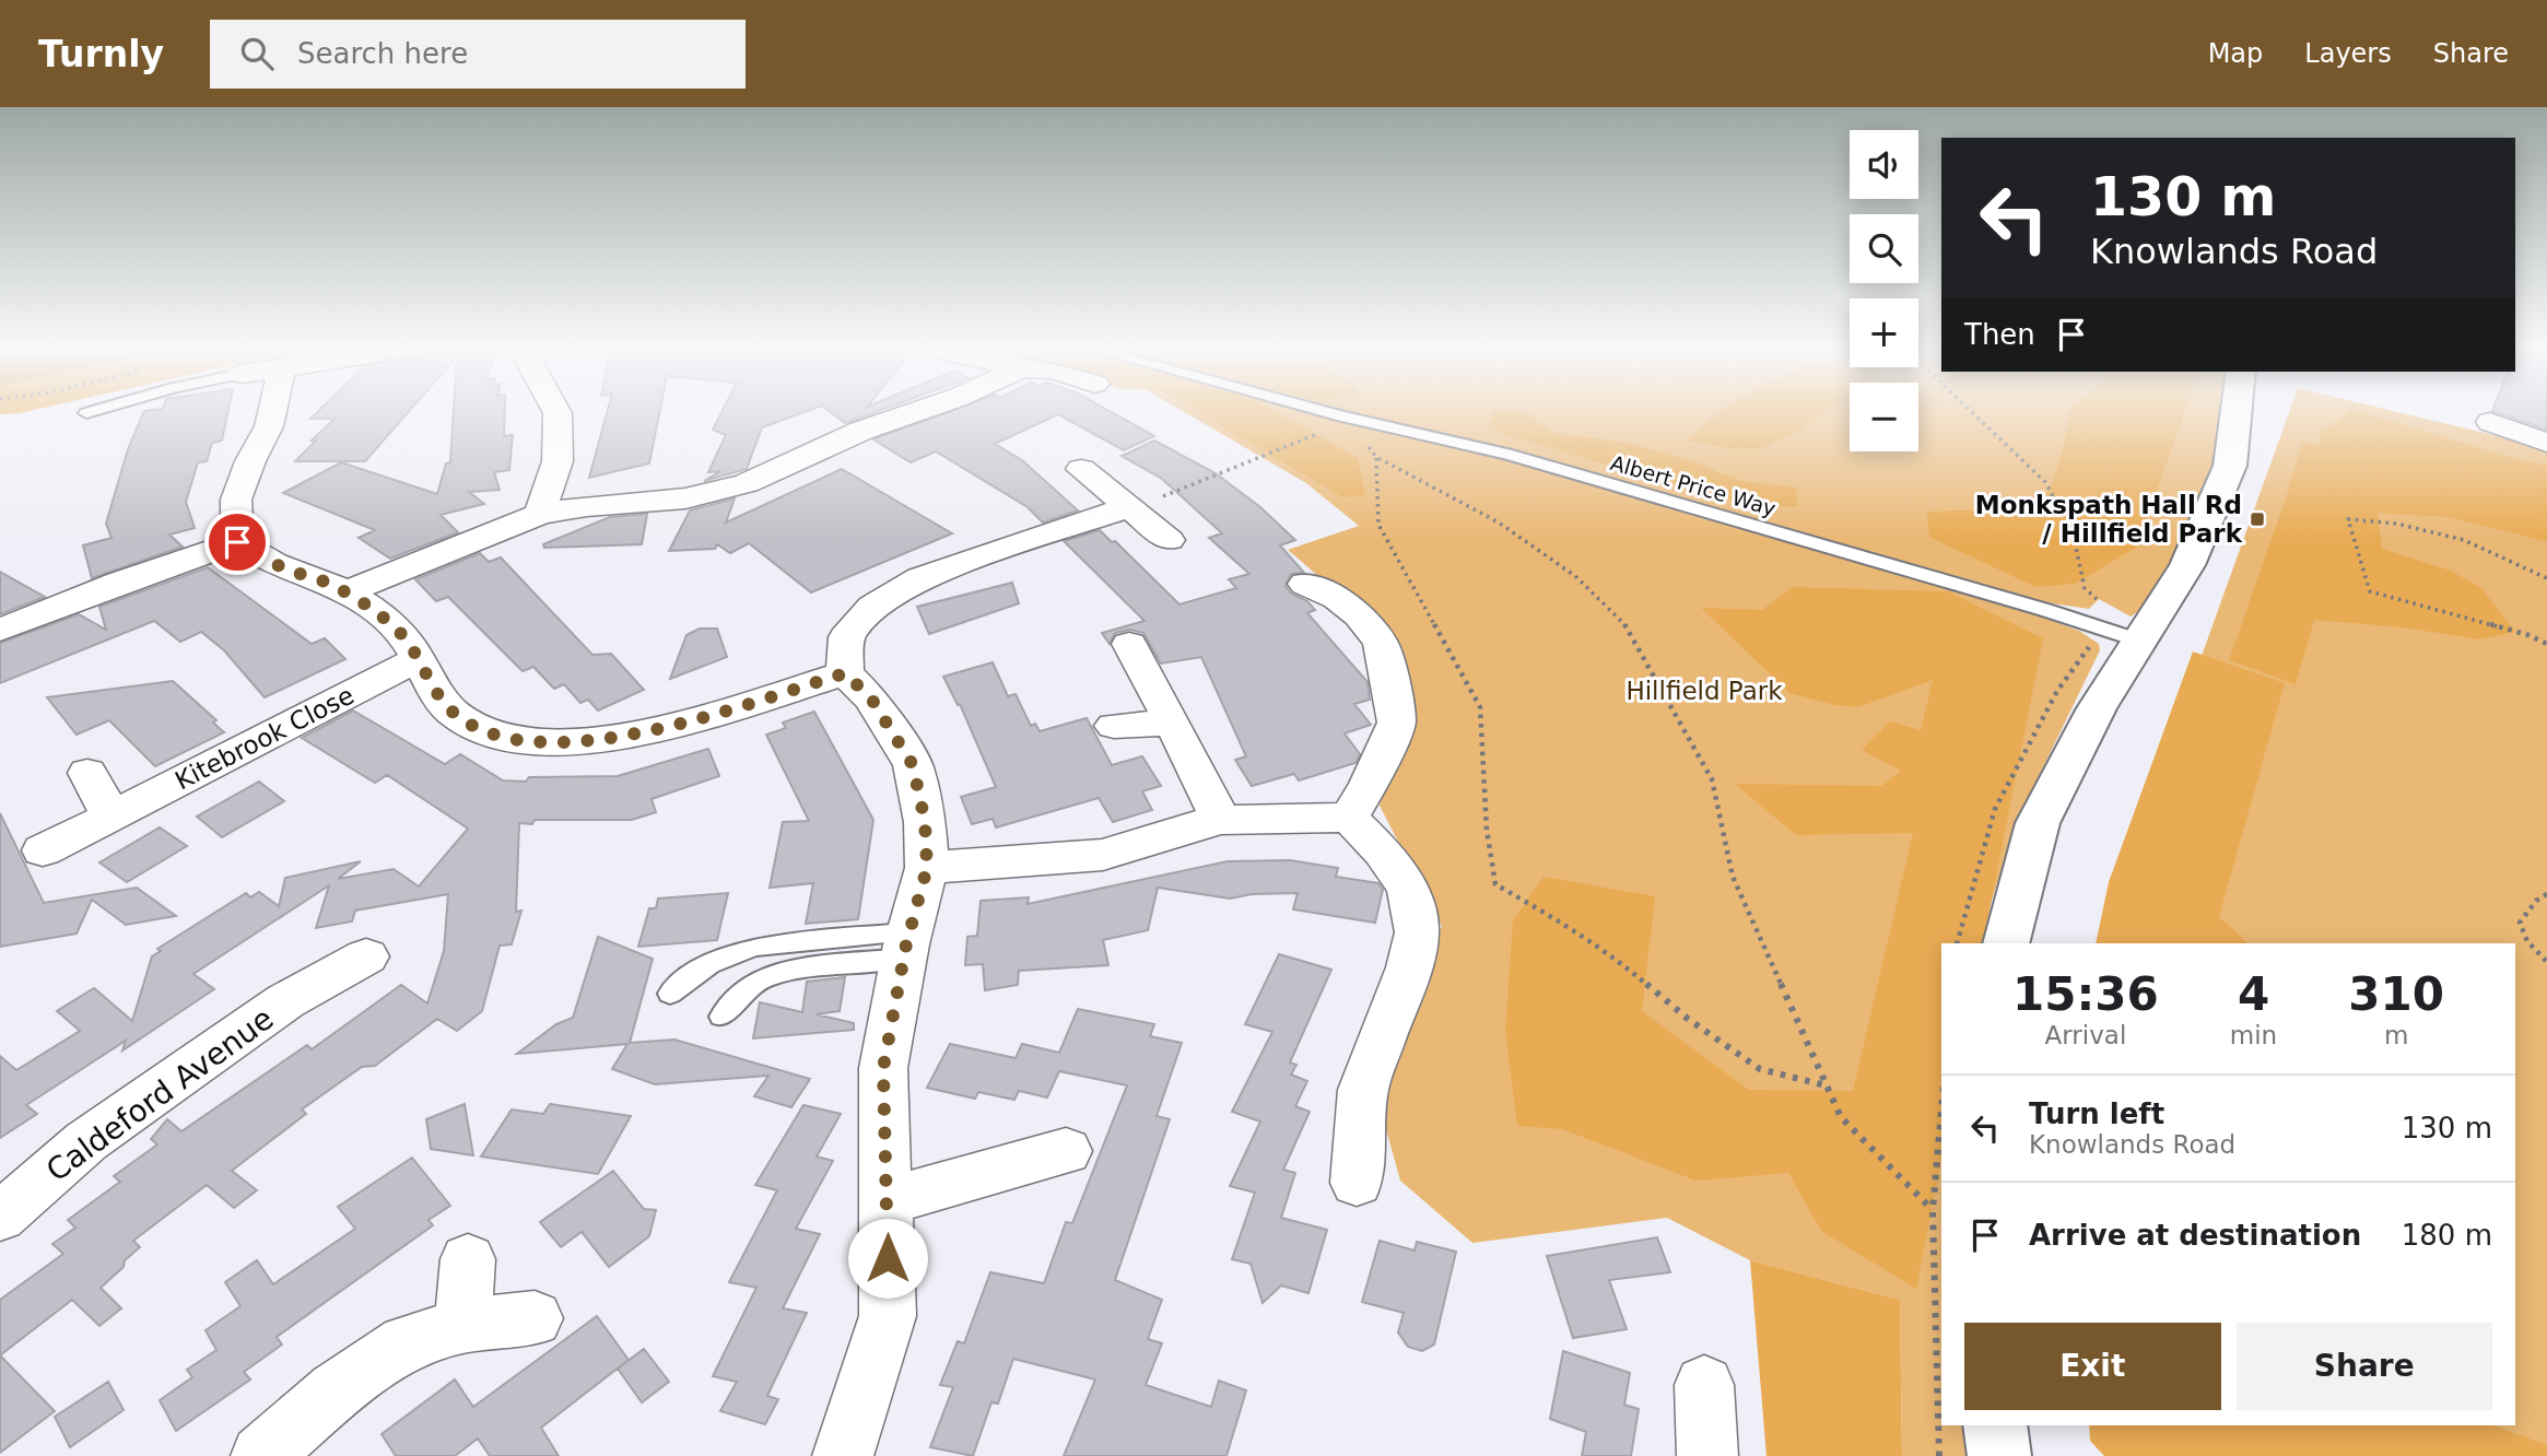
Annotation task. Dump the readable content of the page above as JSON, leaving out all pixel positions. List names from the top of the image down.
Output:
{
  "streets": {
    "street": ["Kitebrook Close", "Caldeford Avenue"],
    "lane": ["Albert Price Way"]
  },
  "parks": ["Hillfield Park"],
  "places": {
    "transit": ["Monkspath Hall Rd / Hillfield Park"]
  },
  "page": {
    "header": "Turnly",
    "search": "Search here",
    "nav": ["Map", "Layers", "Share"],
    "map_buttons": ["+", "−"],
    "turn": ["130 m", "Knowlands Road"],
    "then": "Then",
    "eta": [
      "15:36",
      "Arrival",
      "4",
      "min",
      "310",
      "m"
    ],
    "list": [
      {
        "name": "Turn left",
        "note": "Knowlands Road",
        "value": "130 m"
      },
      {
        "name": "Arrive at destination",
        "value": "180 m"
      }
    ],
    "buttons": ["Exit", "Share"]
  }
}
